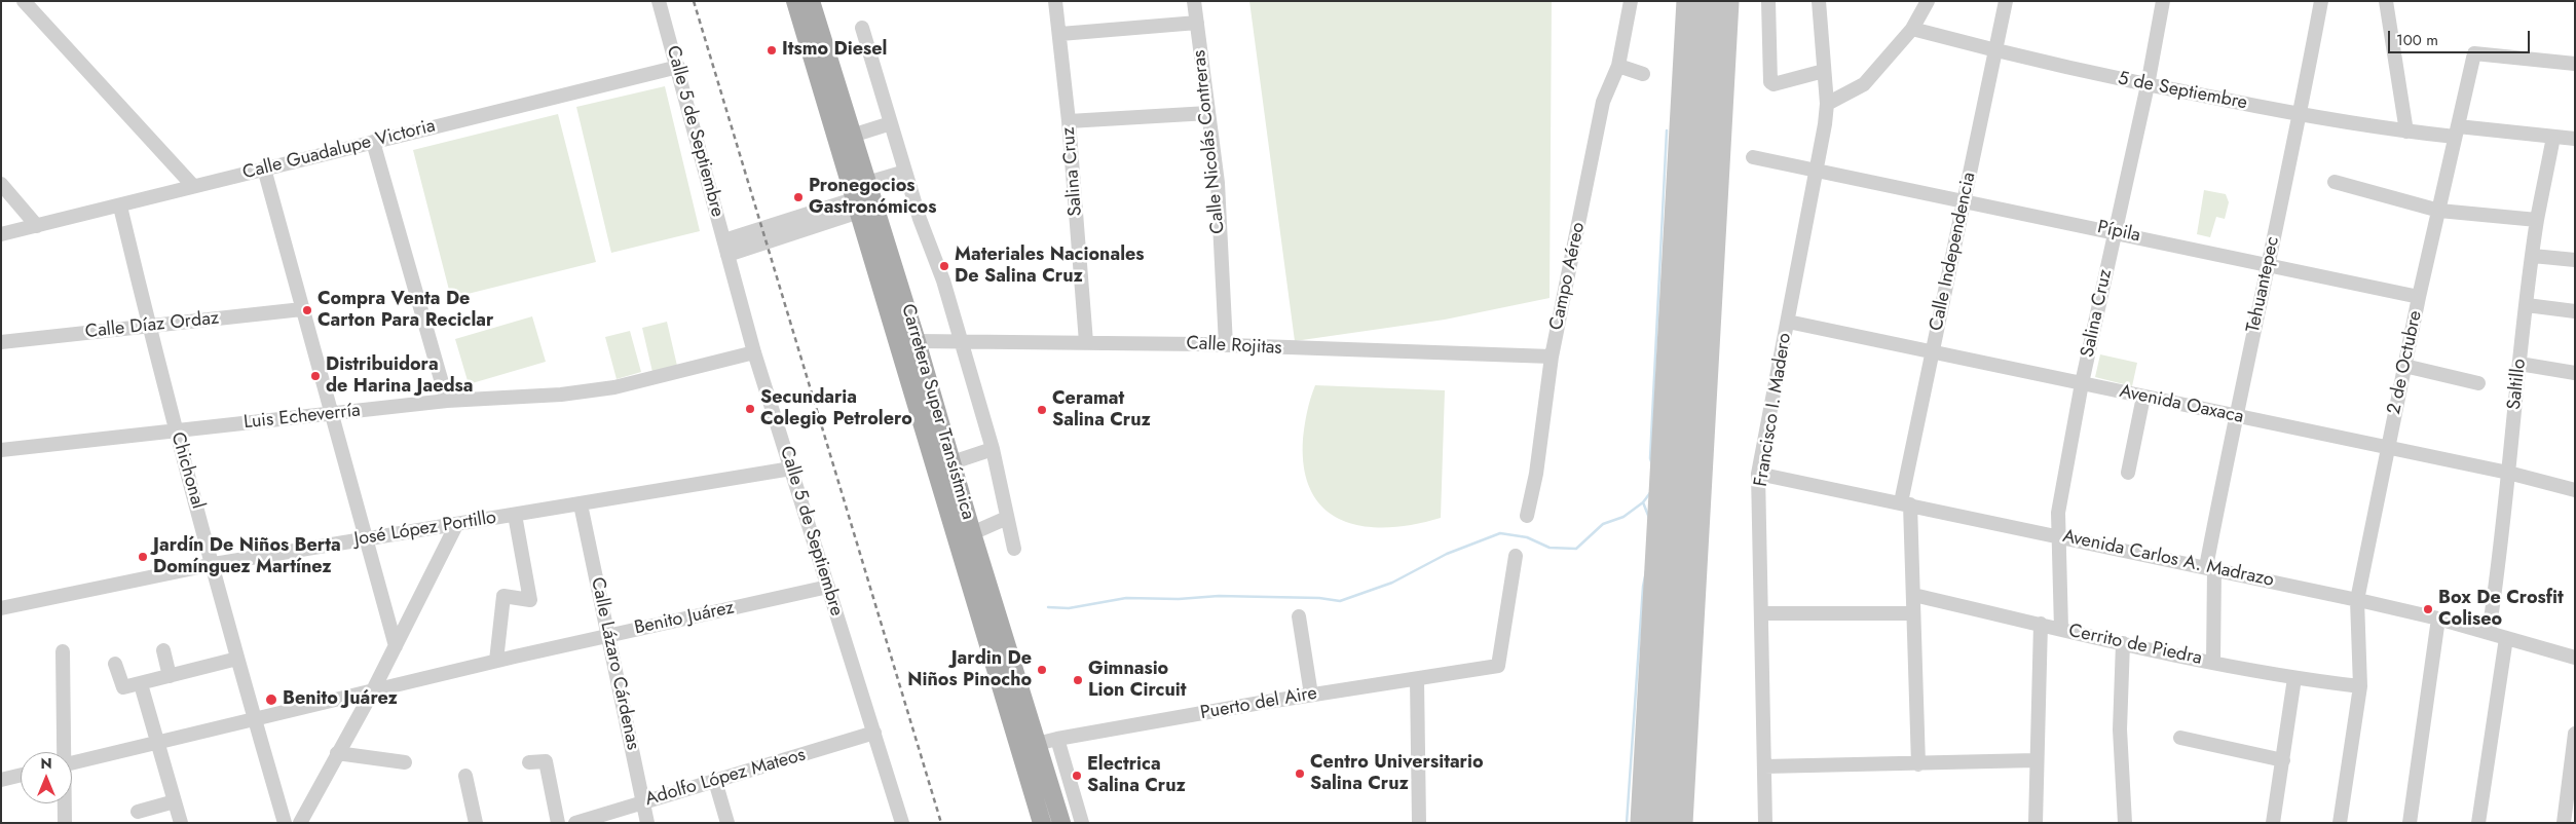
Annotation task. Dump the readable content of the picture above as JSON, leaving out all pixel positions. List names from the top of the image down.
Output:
{
  "streets": {
    "main road": ["Carretera Super Transístmica"],
    "street": [
      "5 de Septiembre",
      "Calle 5 de Septiembre",
      "Calle Nicolás Contreras",
      "Calle Guadalupe Victoria",
      "Salina Cruz",
      "Pípila",
      "Calle Independencia",
      "Campo Aéreo",
      "Tehuantepec",
      "Calle Díaz Ordaz",
      "Calle Rojitas",
      "2 de Octubre",
      "Saltillo",
      "Avenida Oaxaca",
      "Francisco I. Madero",
      "Luis Echeverría",
      "Chichonal",
      "José López Portillo",
      "Avenida Carlos A. Madrazo",
      "Benito Juárez",
      "Cerrito de Piedra",
      "Calle Lázaro Cárdenas",
      "Puerto del Aire",
      "Adolfo López Mateos"
    ]
  },
  "crossings": [
    ["5 de Septiembre", "Salina Cruz"],
    ["5 de Septiembre", "Calle Independencia"],
    ["5 de Septiembre", "Tehuantepec"],
    ["5 de Septiembre", "2 de Octubre"],
    ["5 de Septiembre", "Saltillo"],
    ["Calle 5 de Septiembre", "Calle Guadalupe Victoria"],
    ["Calle 5 de Septiembre", "Luis Echeverría"],
    ["Calle 5 de Septiembre", "José López Portillo"],
    ["Calle 5 de Septiembre", "Benito Juárez"],
    ["Calle 5 de Septiembre", "Adolfo López Mateos"],
    ["Calle Nicolás Contreras", "Calle Rojitas"],
    ["Calle Guadalupe Victoria", "Chichonal"],
    ["Salina Cruz", "Pípila"],
    ["Salina Cruz", "Calle Rojitas"],
    ["Salina Cruz", "Avenida Oaxaca"],
    ["Salina Cruz", "Avenida Carlos A. Madrazo"],
    ["Salina Cruz", "Cerrito de Piedra"],
    ["Pípila", "Calle Independencia"],
    ["Pípila", "Tehuantepec"],
    ["Pípila", "2 de Octubre"],
    ["Pípila", "Francisco I. Madero"],
    ["Calle Independencia", "Avenida Oaxaca"],
    ["Calle Independencia", "Avenida Carlos A. Madrazo"],
    ["Calle Independencia", "Cerrito de Piedra"],
    ["Campo Aéreo", "Calle Rojitas"],
    ["Tehuantepec", "Avenida Oaxaca"],
    ["Tehuantepec", "Avenida Carlos A. Madrazo"],
    ["Tehuantepec", "Cerrito de Piedra"],
    ["Calle Díaz Ordaz", "Chichonal"],
    ["Calle Rojitas", "Carretera Super Transístmica"],
    ["2 de Octubre", "Avenida Oaxaca"],
    ["2 de Octubre", "Avenida Carlos A. Madrazo"],
    ["2 de Octubre", "Cerrito de Piedra"],
    ["Saltillo", "Avenida Oaxaca"],
    ["Saltillo", "Avenida Carlos A. Madrazo"],
    ["Avenida Oaxaca", "Francisco I. Madero"],
    ["Francisco I. Madero", "Avenida Carlos A. Madrazo"],
    ["Carretera Super Transístmica", "Puerto del Aire"],
    ["Luis Echeverría", "Chichonal"],
    ["Chichonal", "José López Portillo"],
    ["Chichonal", "Benito Juárez"],
    ["José López Portillo", "Calle Lázaro Cárdenas"],
    ["Benito Juárez", "Calle Lázaro Cárdenas"],
    ["Calle Lázaro Cárdenas", "Adolfo López Mateos"]
  ],
  "places": [
    "Itsmo Diesel",
    "Pronegocios Gastronómicos",
    "Materiales Nacionales De Salina Cruz",
    "Compra Venta De Carton Para Reciclar",
    "Distribuidora de Harina Jaedsa",
    "Secundaria Colegio Petrolero",
    "Ceramat Salina Cruz",
    "Jardín De Niños Berta Domínguez Martínez",
    "Box De Crosfit Coliseo",
    "Jardin De Niños Pinocho",
    "Gimnasio Lion Circuit",
    "Benito Juárez",
    "Centro Universitario Salina Cruz",
    "Electrica Salina Cruz"
  ],
  "scale_bar": "100 m",
  "north": "top"
}
